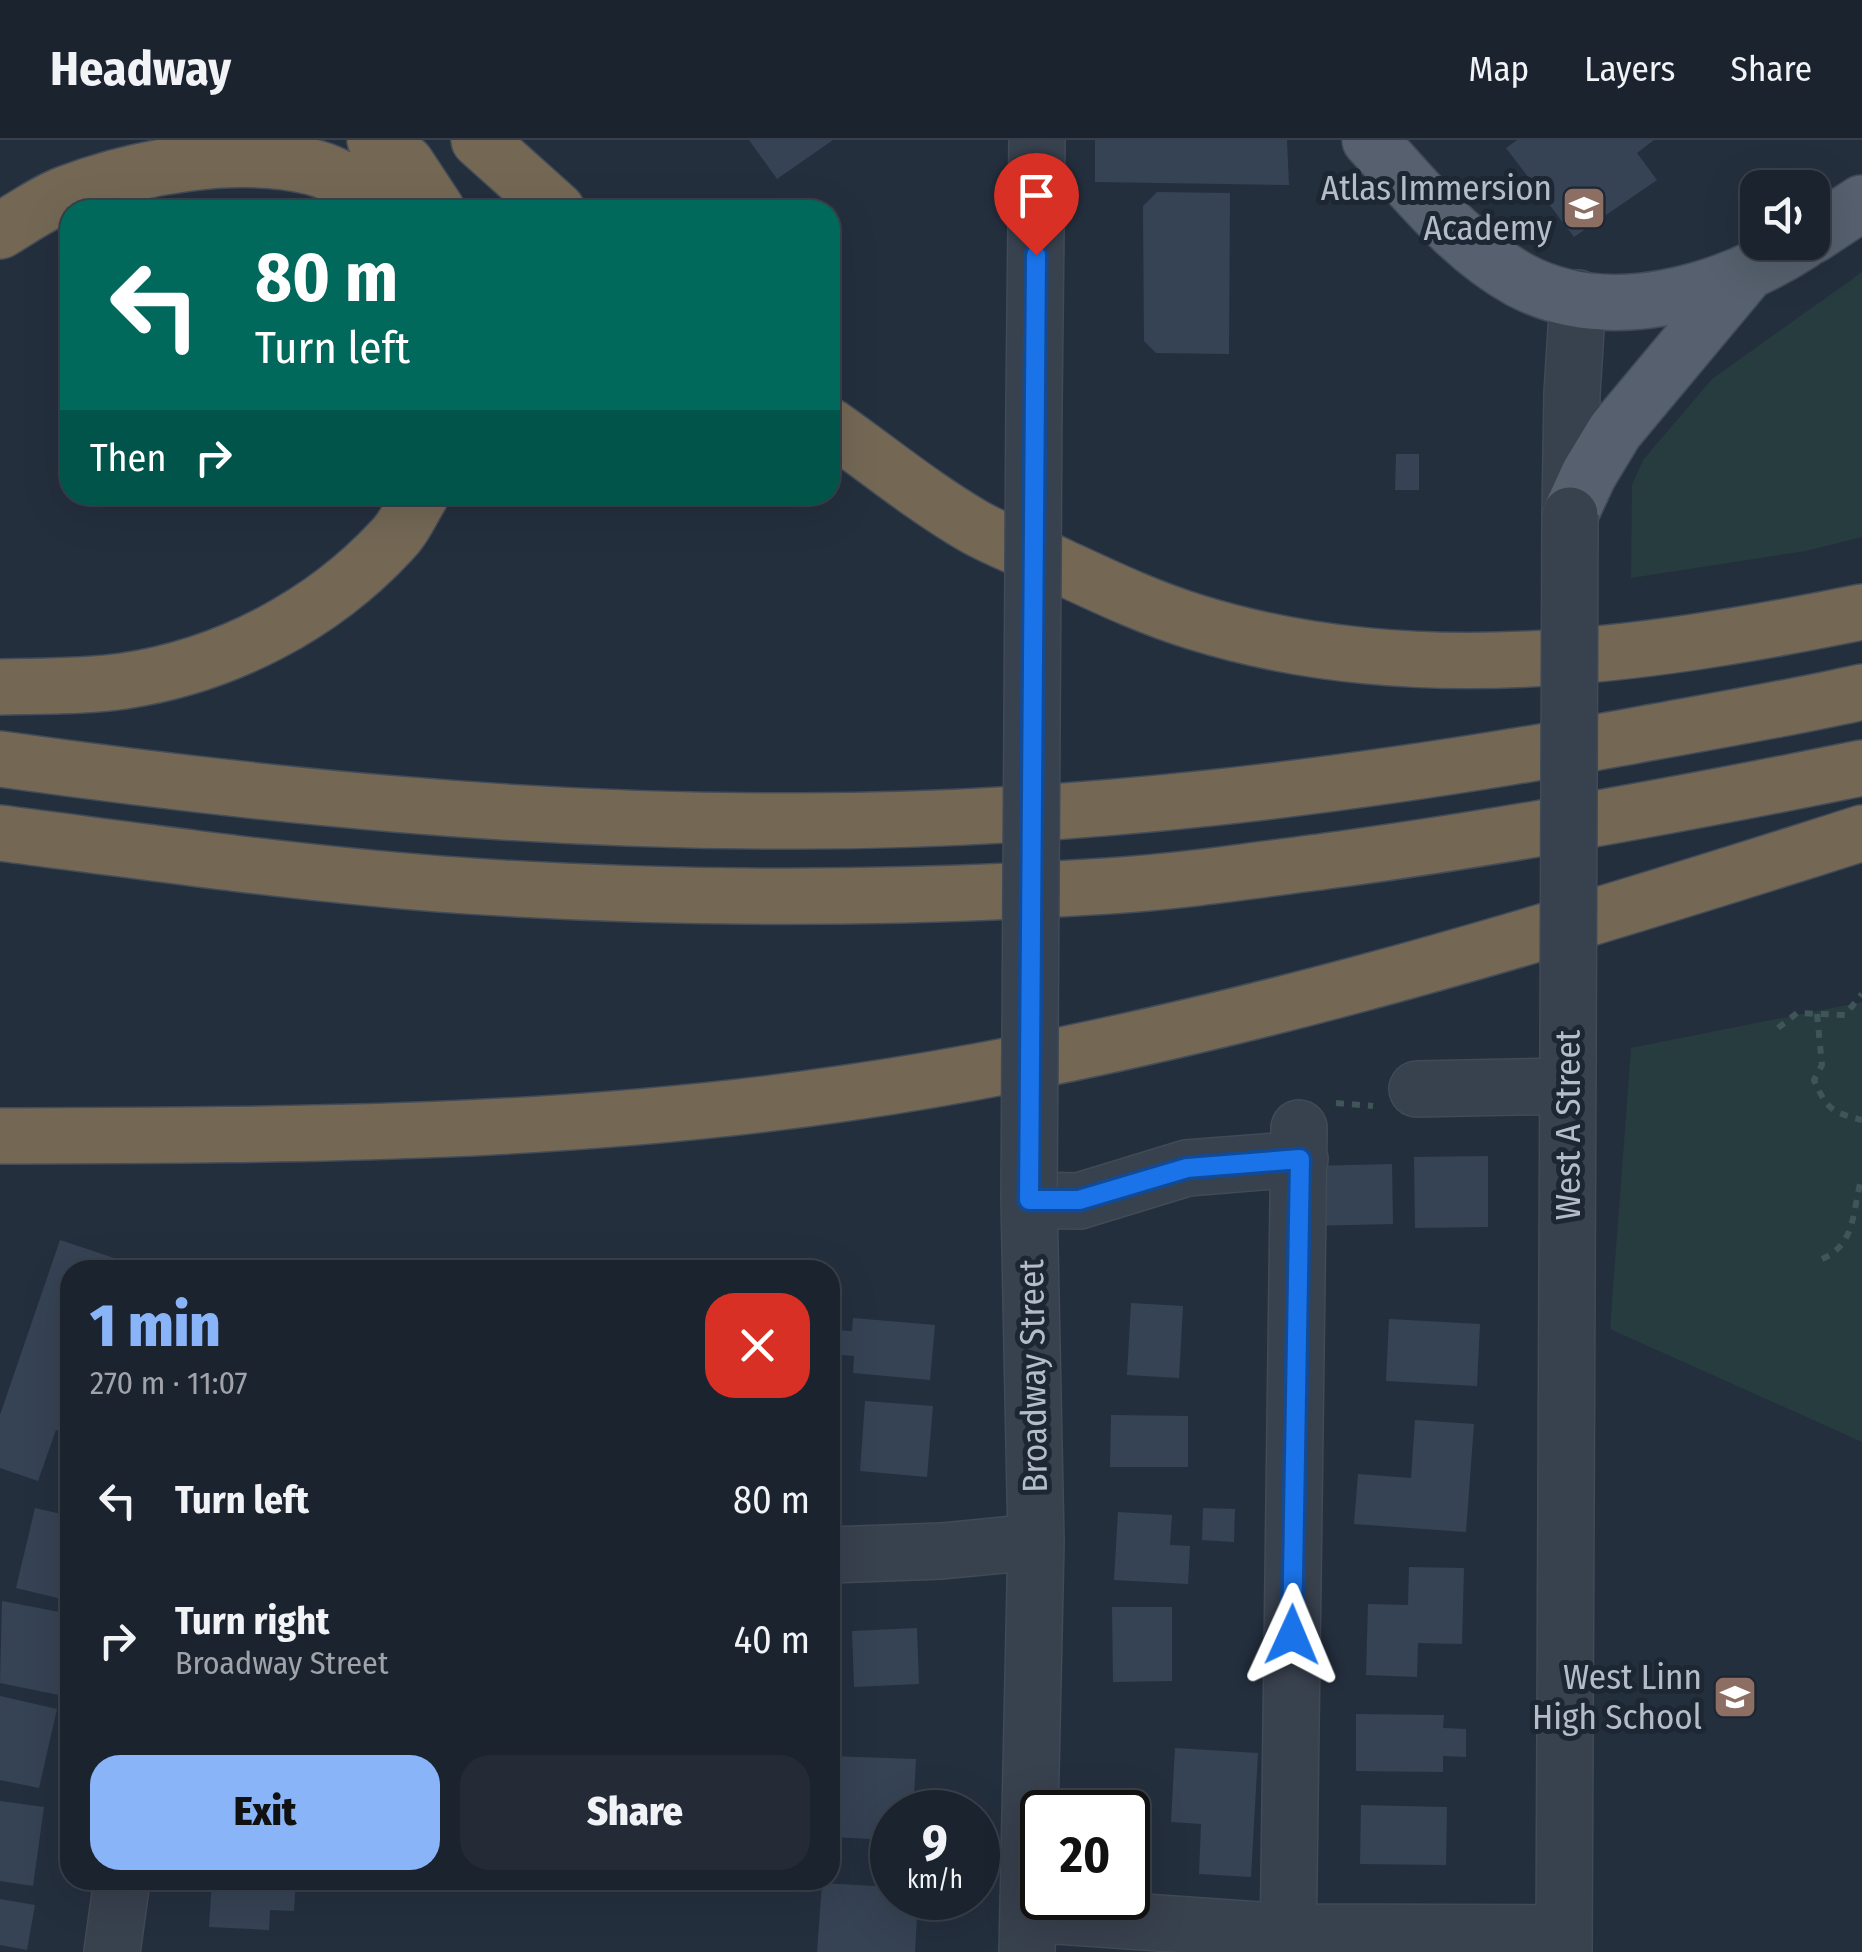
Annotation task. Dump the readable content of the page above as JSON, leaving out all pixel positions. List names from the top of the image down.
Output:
{
  "streets": {
    "street": ["West A Street", "Broadway Street"]
  },
  "places": {
    "school or university": ["Atlas Immersion Academy", "West Linn High School"]
  },
  "page": {
    "header": "Headway",
    "nav": ["Map", "Layers", "Share"],
    "turn": ["80 m", "Turn left"],
    "then": "Then",
    "heading": ["1 min", "270 m · 11:07"],
    "list": [
      {
        "name": "Turn left",
        "value": "80 m"
      },
      {
        "name": "Turn right",
        "note": "Broadway Street",
        "value": "40 m"
      }
    ],
    "buttons": ["Exit", "Share"],
    "speed": "9 km/h",
    "limit": "20"
  }
}
